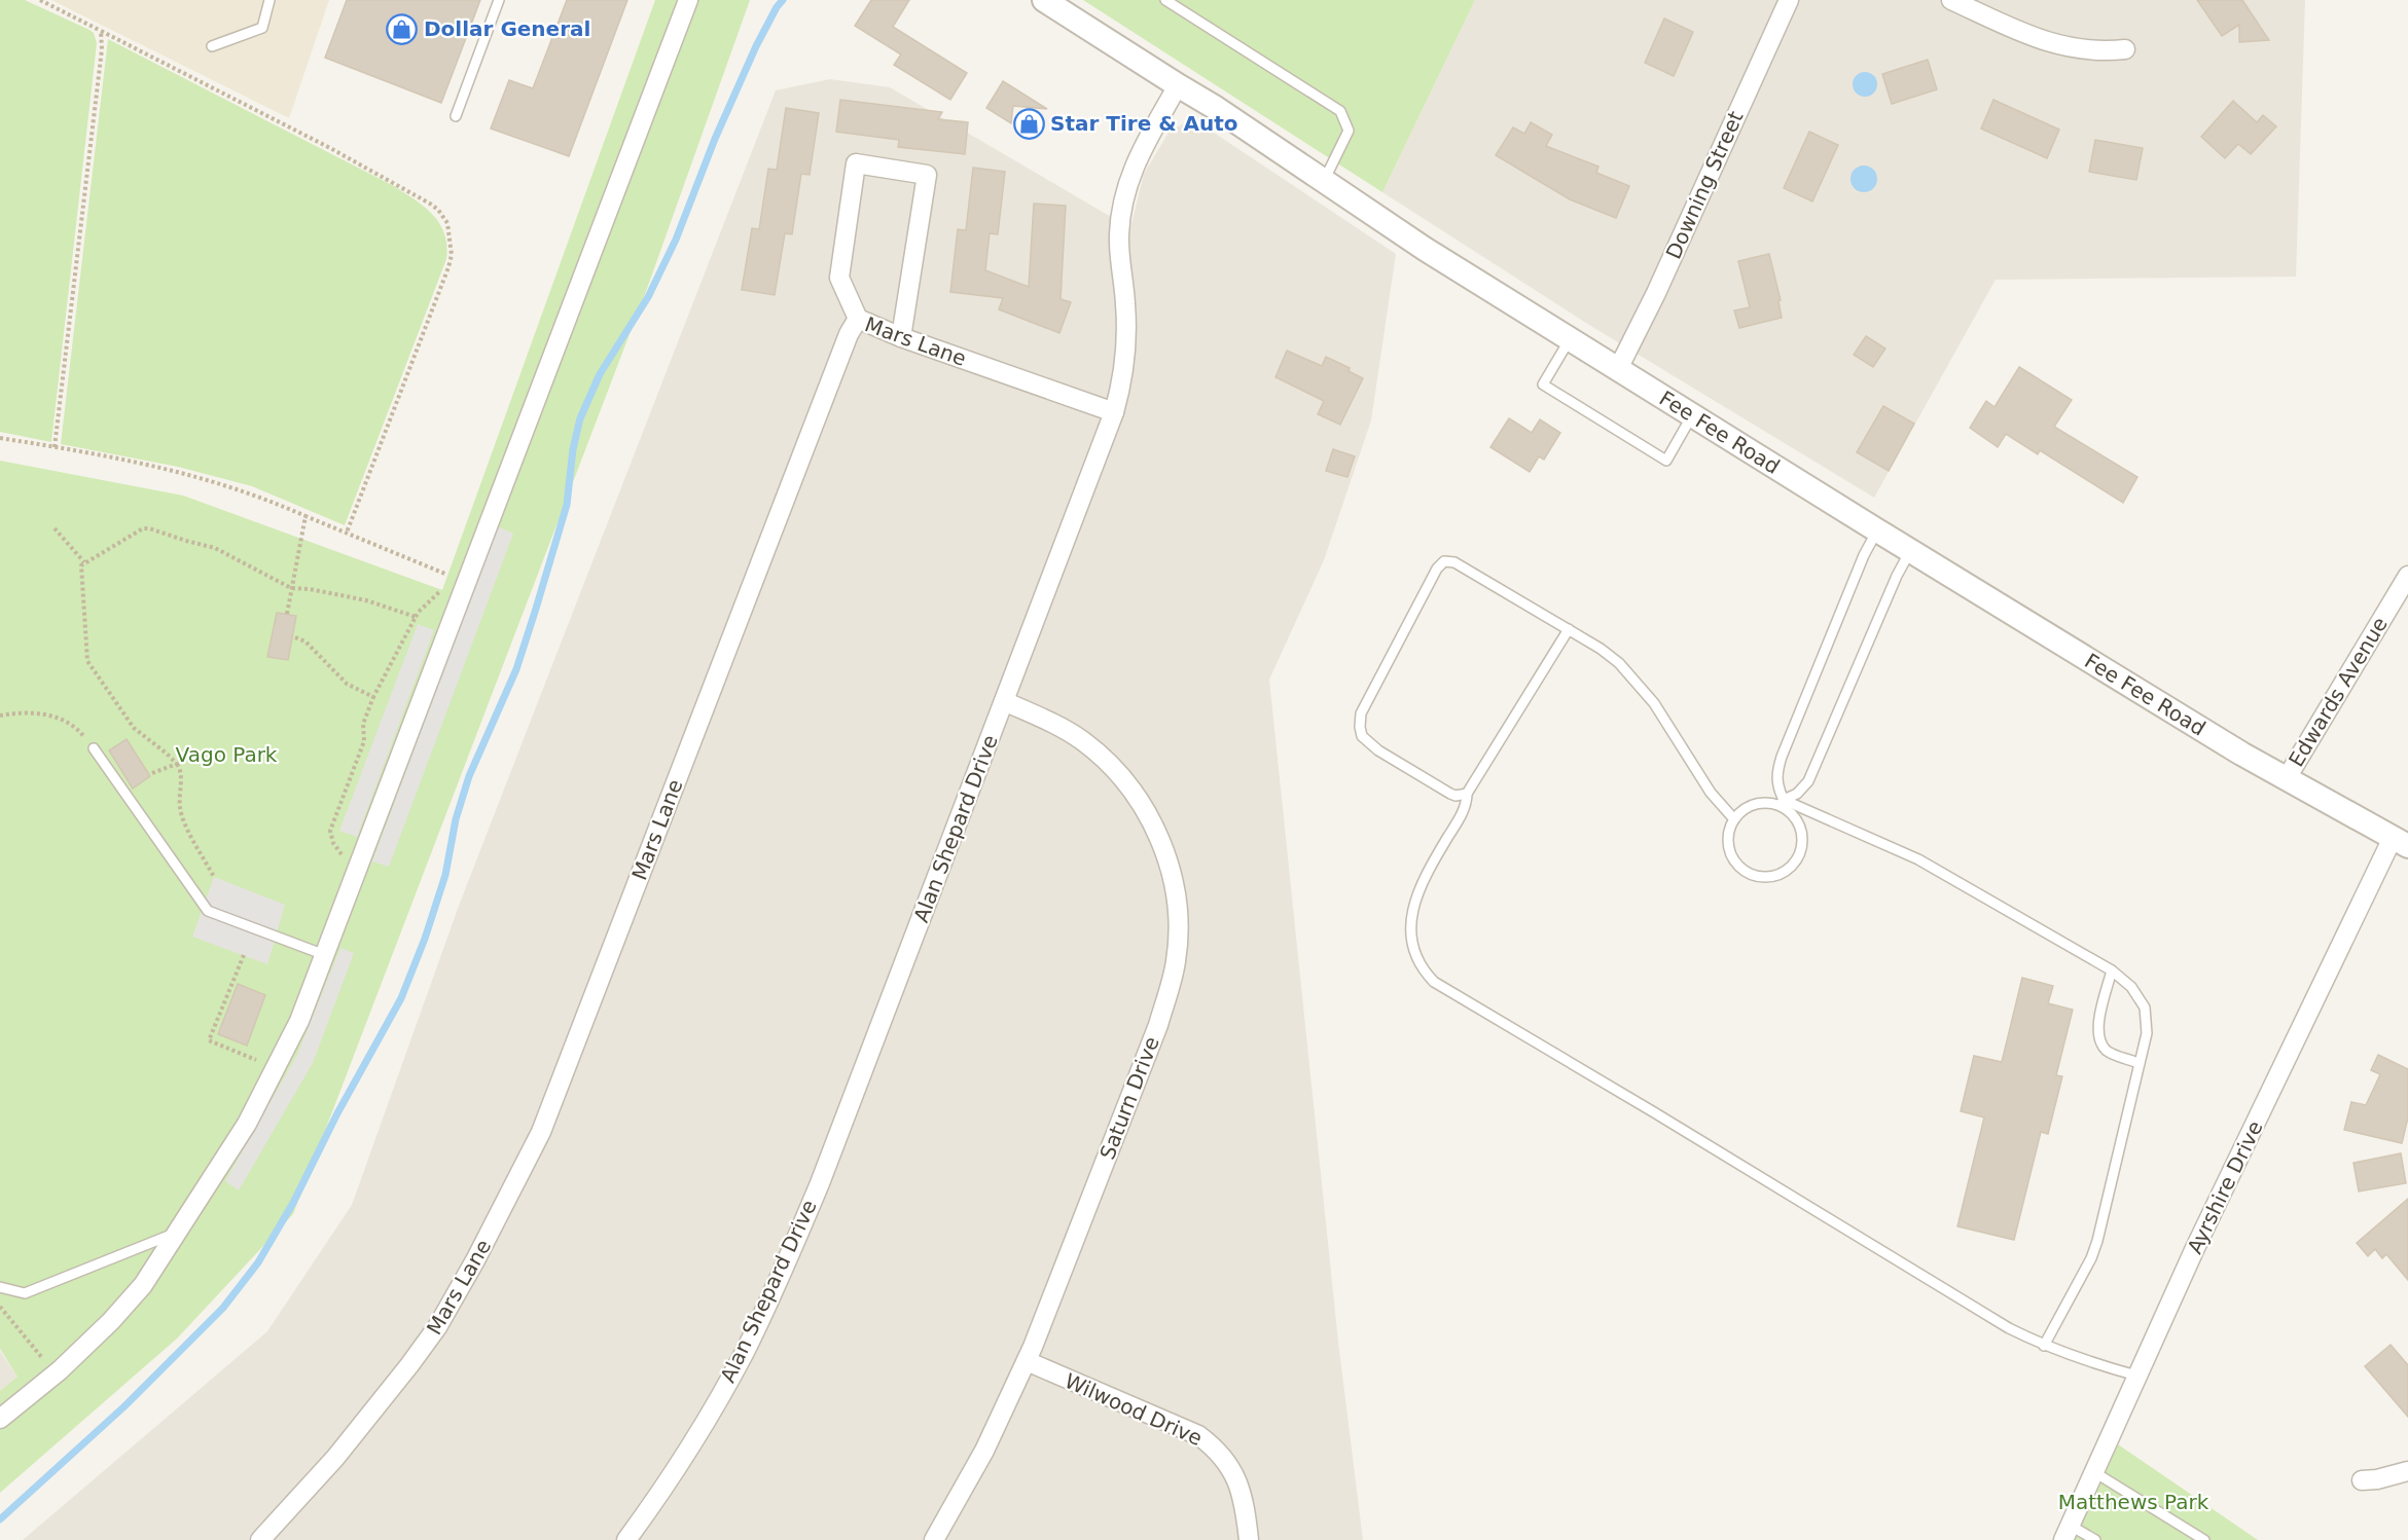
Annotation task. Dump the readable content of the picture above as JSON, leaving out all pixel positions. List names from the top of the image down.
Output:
{
  "streets": {
    "street": [
      "Downing Street",
      "Mars Lane",
      "Fee Fee Road",
      "Edwards Avenue",
      "Alan Shepard Drive",
      "Saturn Drive",
      "Ayrshire Drive",
      "Wilwood Drive"
    ]
  },
  "crossings": [
    ["Downing Street", "Fee Fee Road"],
    ["Mars Lane", "Alan Shepard Drive"],
    ["Fee Fee Road", "Edwards Avenue"],
    ["Fee Fee Road", "Alan Shepard Drive"],
    ["Fee Fee Road", "Ayrshire Drive"],
    ["Alan Shepard Drive", "Saturn Drive"],
    ["Saturn Drive", "Wilwood Drive"]
  ],
  "parks": ["Vago Park", "Matthews Park"],
  "places": {
    "shop": ["Dollar General", "Star Tire & Auto"]
  }
}
